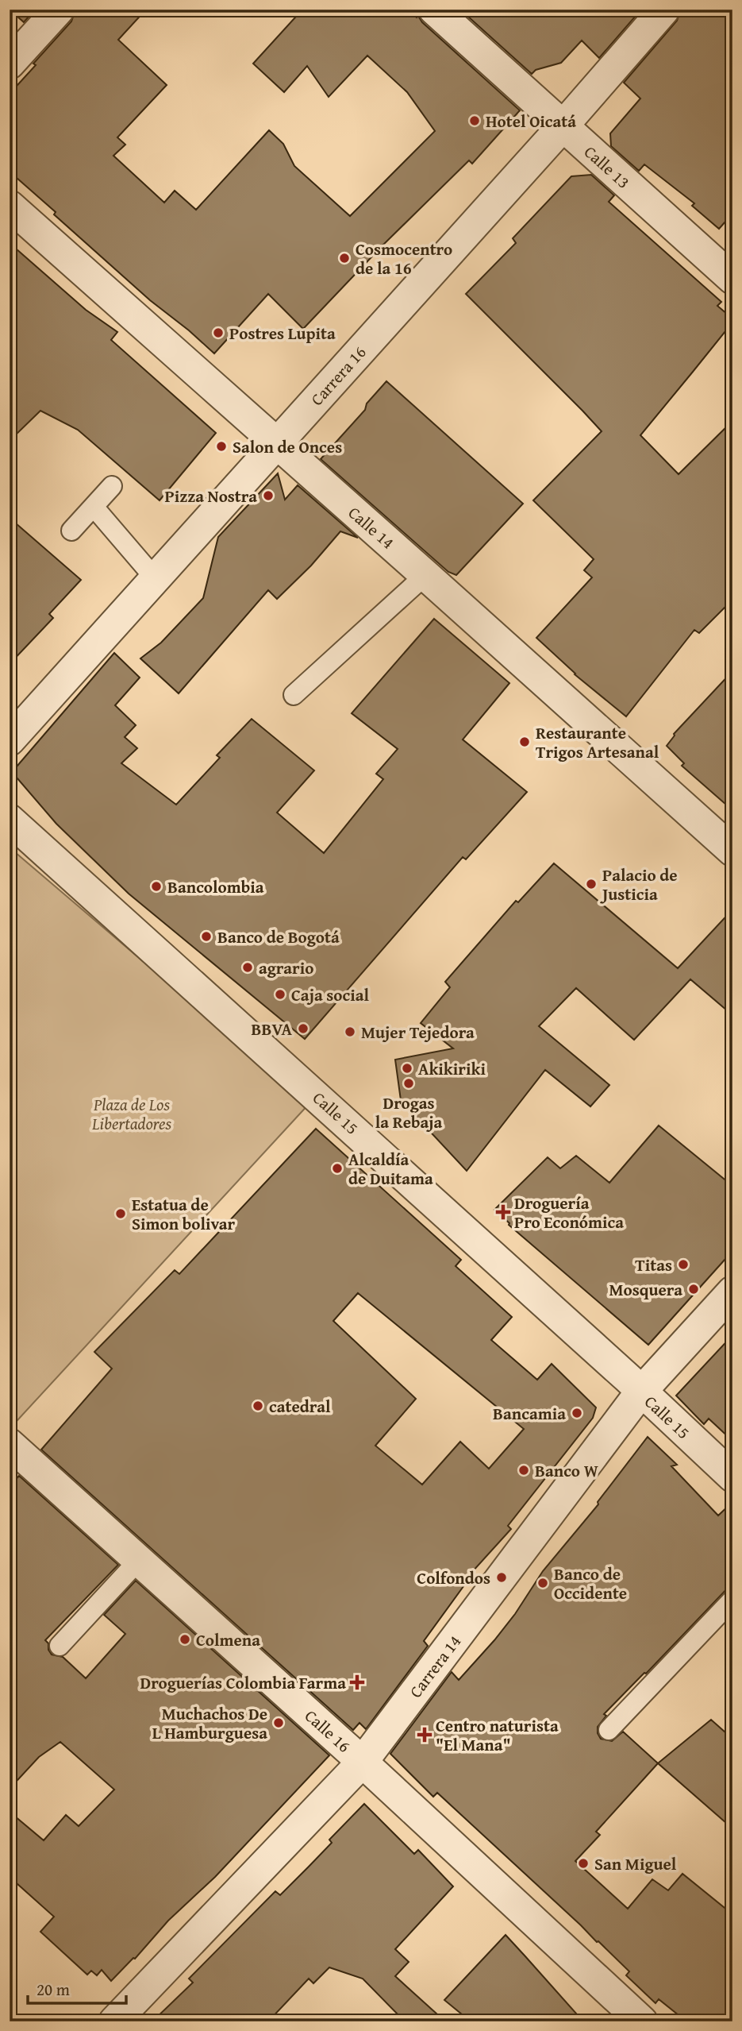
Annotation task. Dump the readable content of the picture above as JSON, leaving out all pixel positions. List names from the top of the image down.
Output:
{
  "streets": {
    "street": [
      "Calle 13",
      "Carrera 16",
      "Calle 14",
      "Calle 15",
      "Carrera 14",
      "Calle 16"
    ]
  },
  "crossings": [
    ["Calle 13", "Carrera 16"],
    ["Carrera 16", "Calle 14"],
    ["Calle 15", "Carrera 14"],
    ["Carrera 14", "Calle 16"]
  ],
  "parks": ["Plaza de Los Libertadores"],
  "places": {
    "other": [
      "Hotel Oicatá",
      "Cosmocentro de la 16",
      "Postres Lupita",
      "Salon de Onces",
      "Pizza Nostra",
      "Restaurante Trigos Artesanal",
      "Palacio de Justicia",
      "Bancolombia",
      "Banco de Bogotá",
      "agrario",
      "Caja social",
      "BBVA",
      "Mujer Tejedora",
      "Akikiriki",
      "Drogas la Rebaja",
      "Alcaldía de Duitama",
      "Estatua de Simon bolivar",
      "Titas",
      "Mosquera",
      "catedral",
      "Bancamia",
      "Banco W",
      "Colfondos",
      "Banco de Occidente",
      "Colmena",
      "Muchachos De L Hamburguesa",
      "San Miguel"
    ],
    "health": ["Droguería Pro Económica", "Droguerías Colombia Farma", "Centro naturista \"El Mana\""]
  },
  "scale_bar": "20 m"
}
